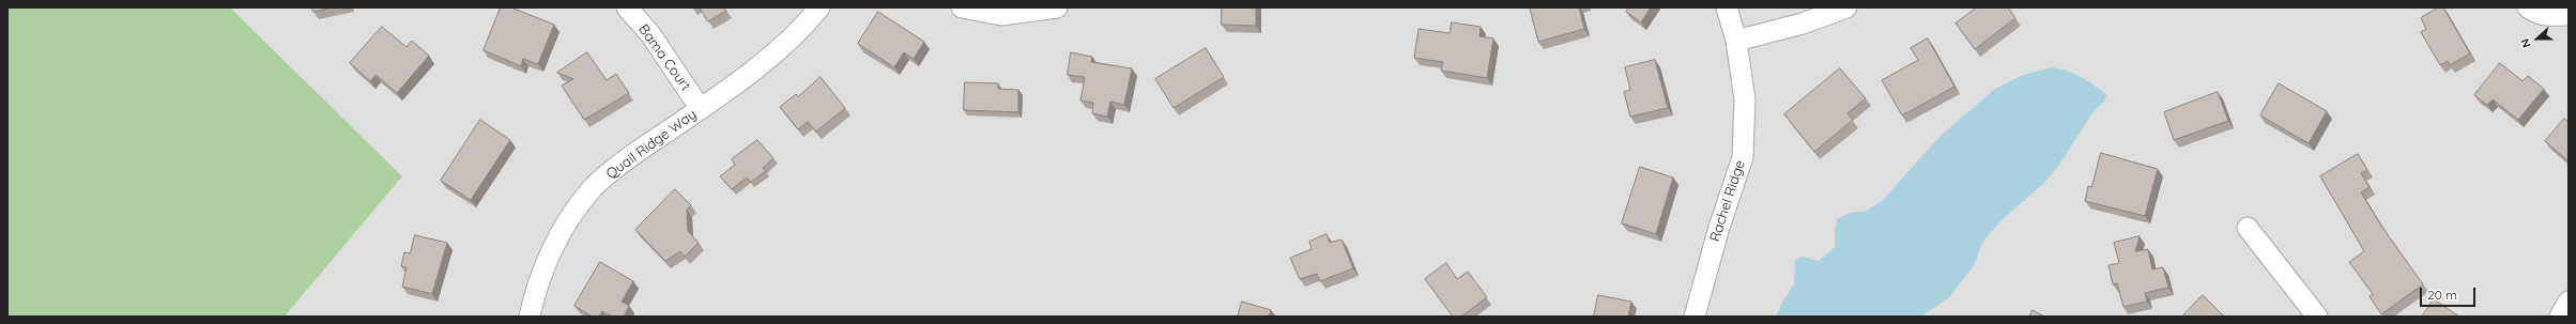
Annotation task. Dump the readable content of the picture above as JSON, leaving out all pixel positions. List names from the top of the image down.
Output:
{
  "streets": {
    "street": ["Bama Court", "Quail Ridge Way", "Rachel Ridge"]
  },
  "crossings": [
    ["Bama Court", "Quail Ridge Way"]
  ],
  "scale_bar": "20 m",
  "north": "left"
}
